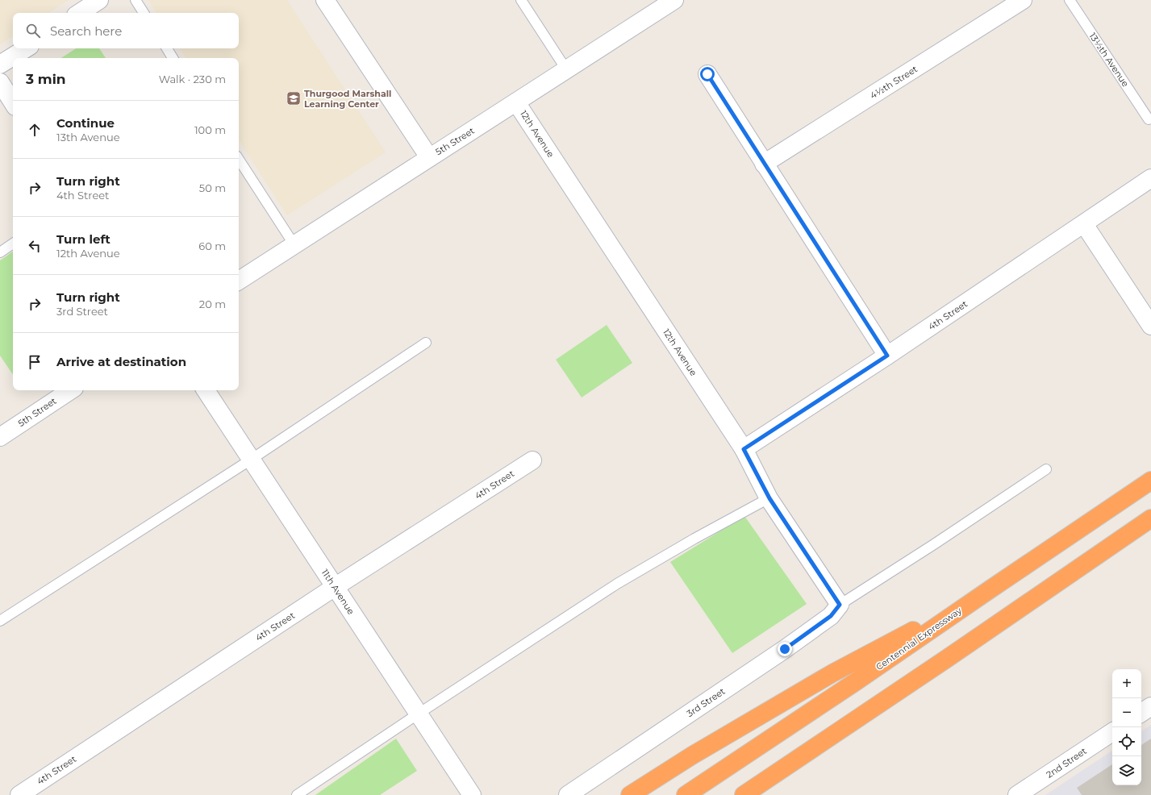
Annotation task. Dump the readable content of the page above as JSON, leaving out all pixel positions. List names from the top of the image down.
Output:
{
  "streets": {
    "highway": ["Centennial Expressway"],
    "street": [
      "4½th Street",
      "12th Avenue",
      "5th Street",
      "4th Street",
      "11th Avenue",
      "3rd Street",
      "2nd Street"
    ],
    "lane": ["13½th Avenue"]
  },
  "crossings": [
    ["12th Avenue", "5th Street"],
    ["12th Avenue", "4th Street"],
    ["12th Avenue", "3rd Street"],
    ["4th Street", "11th Avenue"]
  ],
  "places": {
    "school or university": ["Thurgood Marshall Learning Center"]
  },
  "page": {
    "search": "Search here",
    "heading": ["3 min", "Walk · 230 m"],
    "list": [
      ["Continue", "13th Avenue", "100 m"],
      ["Turn right", "4th Street", "50 m"],
      ["Turn left", "12th Avenue", "60 m"],
      ["Turn right", "3rd Street", "20 m"],
      "Arrive at destination"
    ],
    "map_buttons": ["+", "−"]
  }
}
